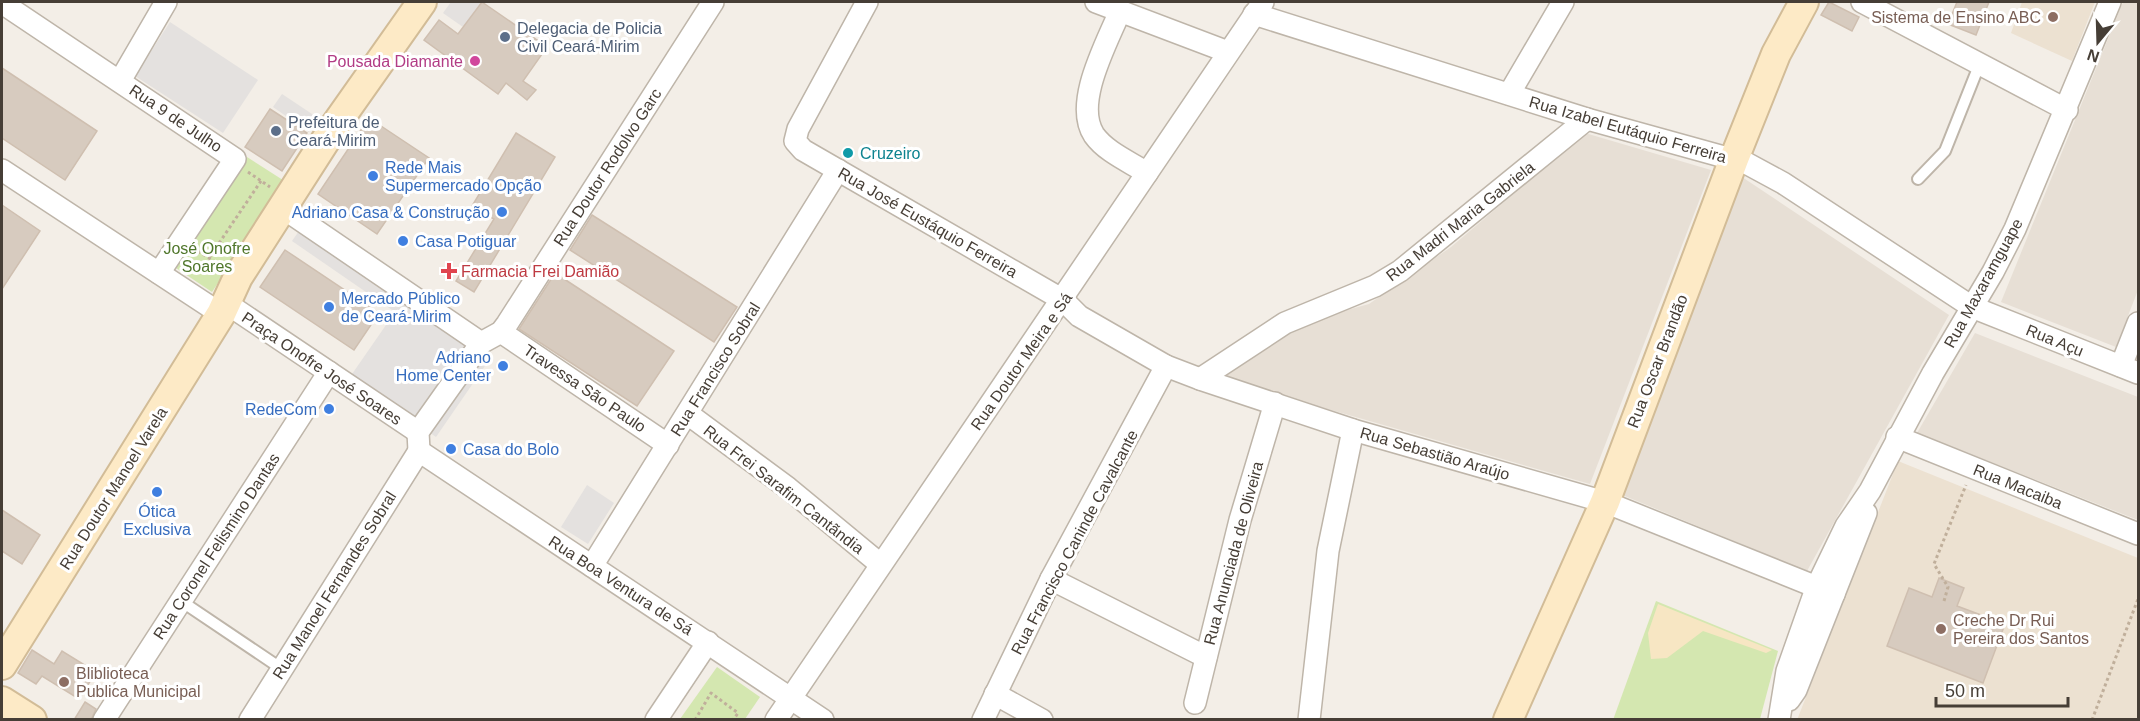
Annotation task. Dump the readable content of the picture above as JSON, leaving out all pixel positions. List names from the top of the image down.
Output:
{
  "streets": {
    "main road": ["Rua Oscar Brandão", "Rua Doutor Manoel Varela"],
    "street": [
      "Rua 9 de Julho",
      "Rua Izabel Eutáquio Ferreira",
      "Rua Doutor Rodolvo Garc",
      "Rua Madri Maria Gabriela",
      "Rua José Eustáquio Ferreira",
      "Rua Maxaramguape",
      "Rua Açu",
      "Rua Doutor Meira e Sá",
      "Praça Onofre José Soares",
      "Rua Francisco Sobral",
      "Travessa São Paulo",
      "Rua Sebastião Araújo",
      "Rua Macaiba",
      "Rua Frei Sarafim Cantãndia",
      "Rua Francisco Caninde Cavalcante",
      "Rua Coronel Felismino Dantas",
      "Rua Anunciada de Oliveira",
      "Rua Manoel Fernandes Sobral",
      "Rua Boa Ventura de Sá"
    ]
  },
  "crossings": [
    ["Rua 9 de Julho", "Praça Onofre José Soares"],
    ["Rua Izabel Eutáquio Ferreira", "Rua Madri Maria Gabriela"],
    ["Rua Izabel Eutáquio Ferreira", "Rua Maxaramguape"],
    ["Rua Izabel Eutáquio Ferreira", "Rua Açu"],
    ["Rua Izabel Eutáquio Ferreira", "Rua Doutor Meira e Sá"],
    ["Rua Izabel Eutáquio Ferreira", "Rua Oscar Brandão"],
    ["Rua Doutor Rodolvo Garc", "Praça Onofre José Soares"],
    ["Rua Doutor Rodolvo Garc", "Travessa São Paulo"],
    ["Rua Madri Maria Gabriela", "Rua Sebastião Araújo"],
    ["Rua José Eustáquio Ferreira", "Rua Doutor Meira e Sá"],
    ["Rua José Eustáquio Ferreira", "Rua Francisco Sobral"],
    ["Rua José Eustáquio Ferreira", "Rua Sebastião Araújo"],
    ["Rua Maxaramguape", "Rua Açu"],
    ["Rua Maxaramguape", "Rua Sebastião Araújo"],
    ["Rua Maxaramguape", "Rua Macaiba"],
    ["Rua Doutor Meira e Sá", "Rua Sebastião Araújo"],
    ["Rua Doutor Meira e Sá", "Rua Frei Sarafim Cantãndia"],
    ["Rua Doutor Meira e Sá", "Rua Boa Ventura de Sá"],
    ["Rua Oscar Brandão", "Rua Sebastião Araújo"],
    ["Praça Onofre José Soares", "Travessa São Paulo"],
    ["Praça Onofre José Soares", "Rua Doutor Manoel Varela"],
    ["Praça Onofre José Soares", "Rua Coronel Felismino Dantas"],
    ["Praça Onofre José Soares", "Rua Manoel Fernandes Sobral"],
    ["Praça Onofre José Soares", "Rua Boa Ventura de Sá"],
    ["Rua Francisco Sobral", "Travessa São Paulo"],
    ["Rua Francisco Sobral", "Rua Frei Sarafim Cantãndia"],
    ["Rua Francisco Sobral", "Rua Boa Ventura de Sá"],
    ["Rua Sebastião Araújo", "Rua Francisco Caninde Cavalcante"],
    ["Rua Sebastião Araújo", "Rua Anunciada de Oliveira"],
    ["Rua Manoel Fernandes Sobral", "Rua Boa Ventura de Sá"]
  ],
  "parks": ["José Onofre Soares"],
  "places": {
    "other": [
      "Sistema de Ensino ABC",
      "Delegacia de Policia Civil Ceará-Mirim",
      "Pousada Diamante",
      "Prefeitura de Ceará-Mirim",
      "Cruzeiro",
      "Rede Mais Supermercado Opção",
      "Adriano Casa & Construção",
      "Casa Potiguar",
      "Mercado Público de Ceará-Mirim",
      "Adriano Home Center",
      "RedeCom",
      "Casa do Bolo",
      "Ótica Exclusiva",
      "Creche Dr Rui Pereira dos Santos",
      "Bliblioteca Publica Municipal"
    ],
    "health": ["Farmacia Frei Damião"]
  },
  "scale_bar": "50 m",
  "north": "bottom"
}
